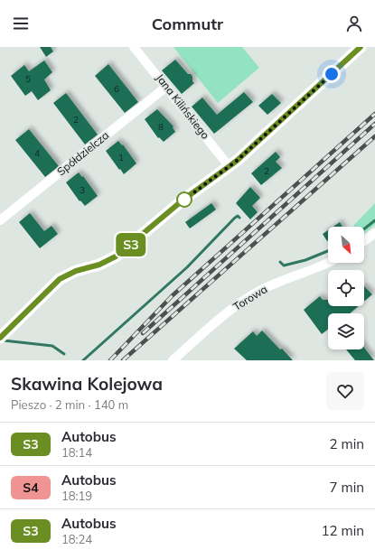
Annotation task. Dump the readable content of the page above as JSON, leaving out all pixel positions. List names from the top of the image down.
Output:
{
  "streets": {
    "street": ["Jana Kilińskiego", "Spółdzielcza", "Torowa"]
  },
  "crossings": [
    ["Jana Kilińskiego", "Spółdzielcza"]
  ],
  "lines": ["bus line S3"],
  "house_numbers": [
    "5",
    "6",
    "2",
    "8",
    "4",
    "1",
    "2",
    "3"
  ],
  "north": "bottom right",
  "page": {
    "header": "Commutr",
    "on_map": "S3",
    "heading": ["Skawina Kolejowa", "Pieszo · 2 min · 140 m"],
    "list": [
      {
        "mark": "S3",
        "name": "Autobus",
        "note": "18:14",
        "value": "2 min"
      },
      {
        "mark": "S4",
        "name": "Autobus",
        "note": "18:19",
        "value": "7 min"
      },
      {
        "mark": "S3",
        "name": "Autobus",
        "note": "18:24",
        "value": "12 min"
      }
    ]
  }
}
